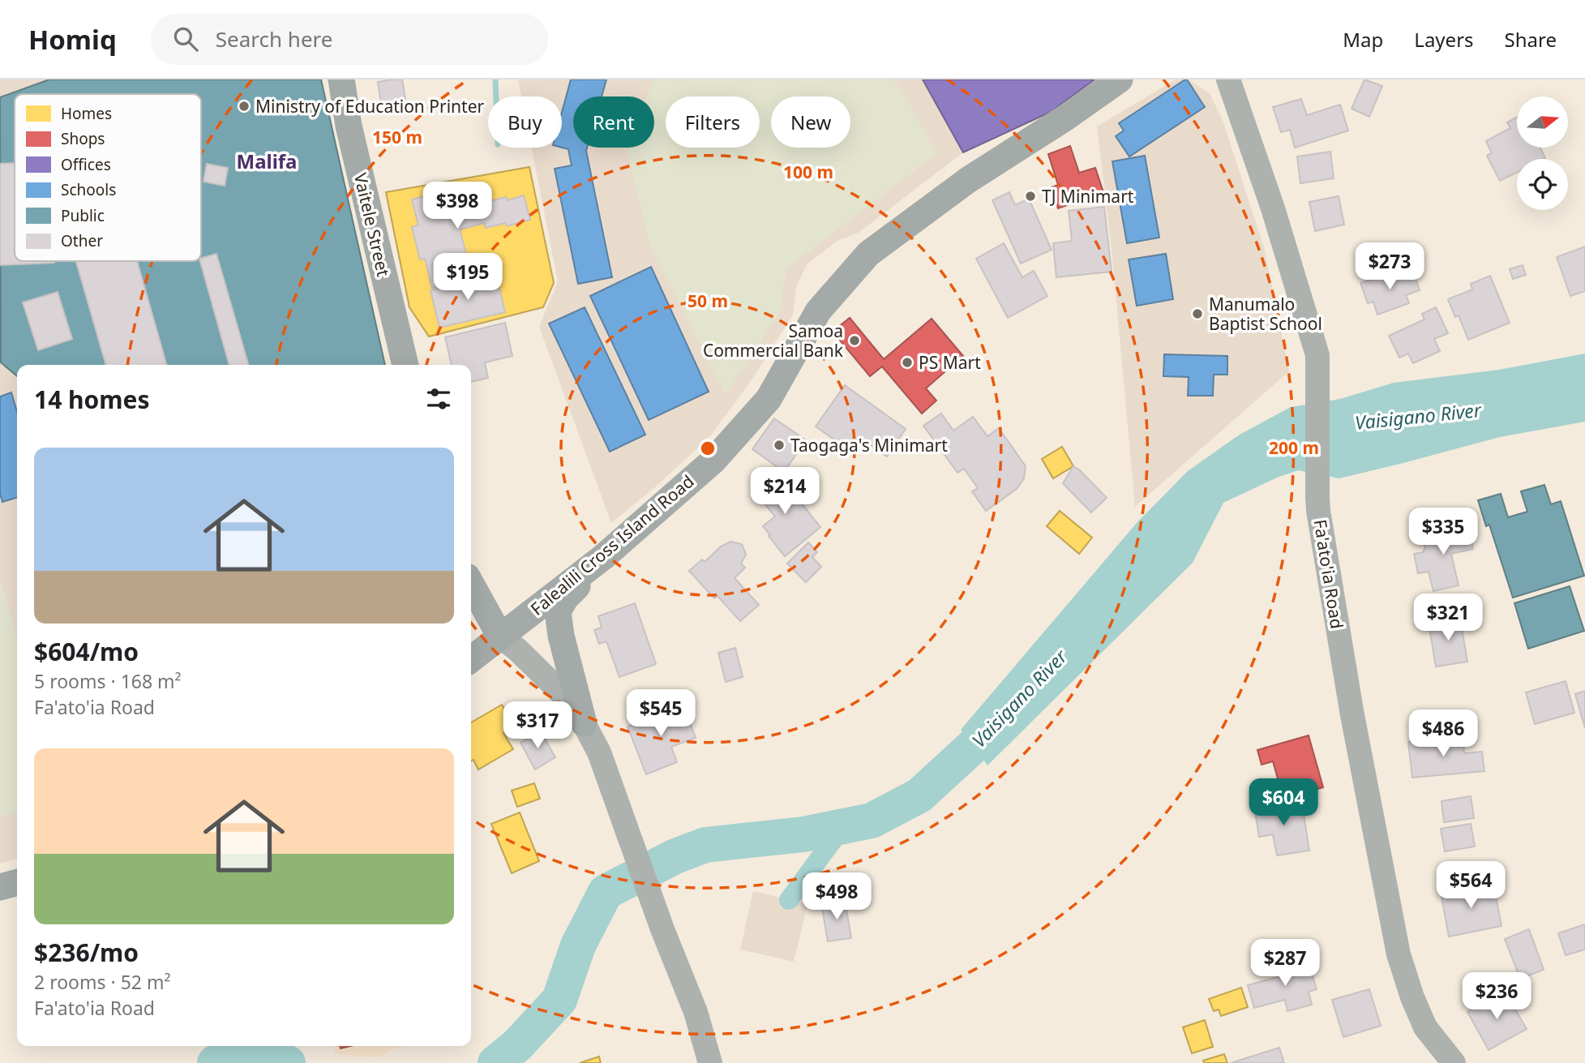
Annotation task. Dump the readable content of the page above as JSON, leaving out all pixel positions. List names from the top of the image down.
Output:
{
  "streets": {
    "main road": ["Vaitele Street", "Falealili Cross Island Road", "Fa'ato'ia Road"]
  },
  "districts": ["Malifa"],
  "water": ["Vaisigano River"],
  "places": [
    "Ministry of Education Printer",
    "TJ Minimart",
    "Manumalo Baptist School",
    "Samoa Commercial Bank",
    "PS Mart",
    "Taogaga's Minimart"
  ],
  "legend": [
    "Homes",
    "Shops",
    "Offices",
    "Schools",
    "Public",
    "Other"
  ],
  "north": "right",
  "page": {
    "header": "Homiq",
    "search": "Search here",
    "nav": ["Map", "Layers", "Share"],
    "chip": [
      "Buy",
      "Rent",
      "Filters",
      "New"
    ],
    "price": [
      "$398",
      "$273",
      "$195",
      "$214",
      "$335",
      "$321",
      "$545",
      "$317",
      "$486",
      "$604",
      "$564",
      "$498",
      "$287",
      "$236"
    ],
    "heading": "14 homes",
    "list": [
      {
        "name": "$604/mo",
        "note": "5 rooms · 168 m² · Fa'ato'ia Road"
      },
      {
        "name": "$236/mo",
        "note": "2 rooms · 52 m² · Fa'ato'ia Road"
      }
    ]
  },
  "rings": [
    "150 m",
    "100 m",
    "50 m",
    "200 m"
  ]
}
